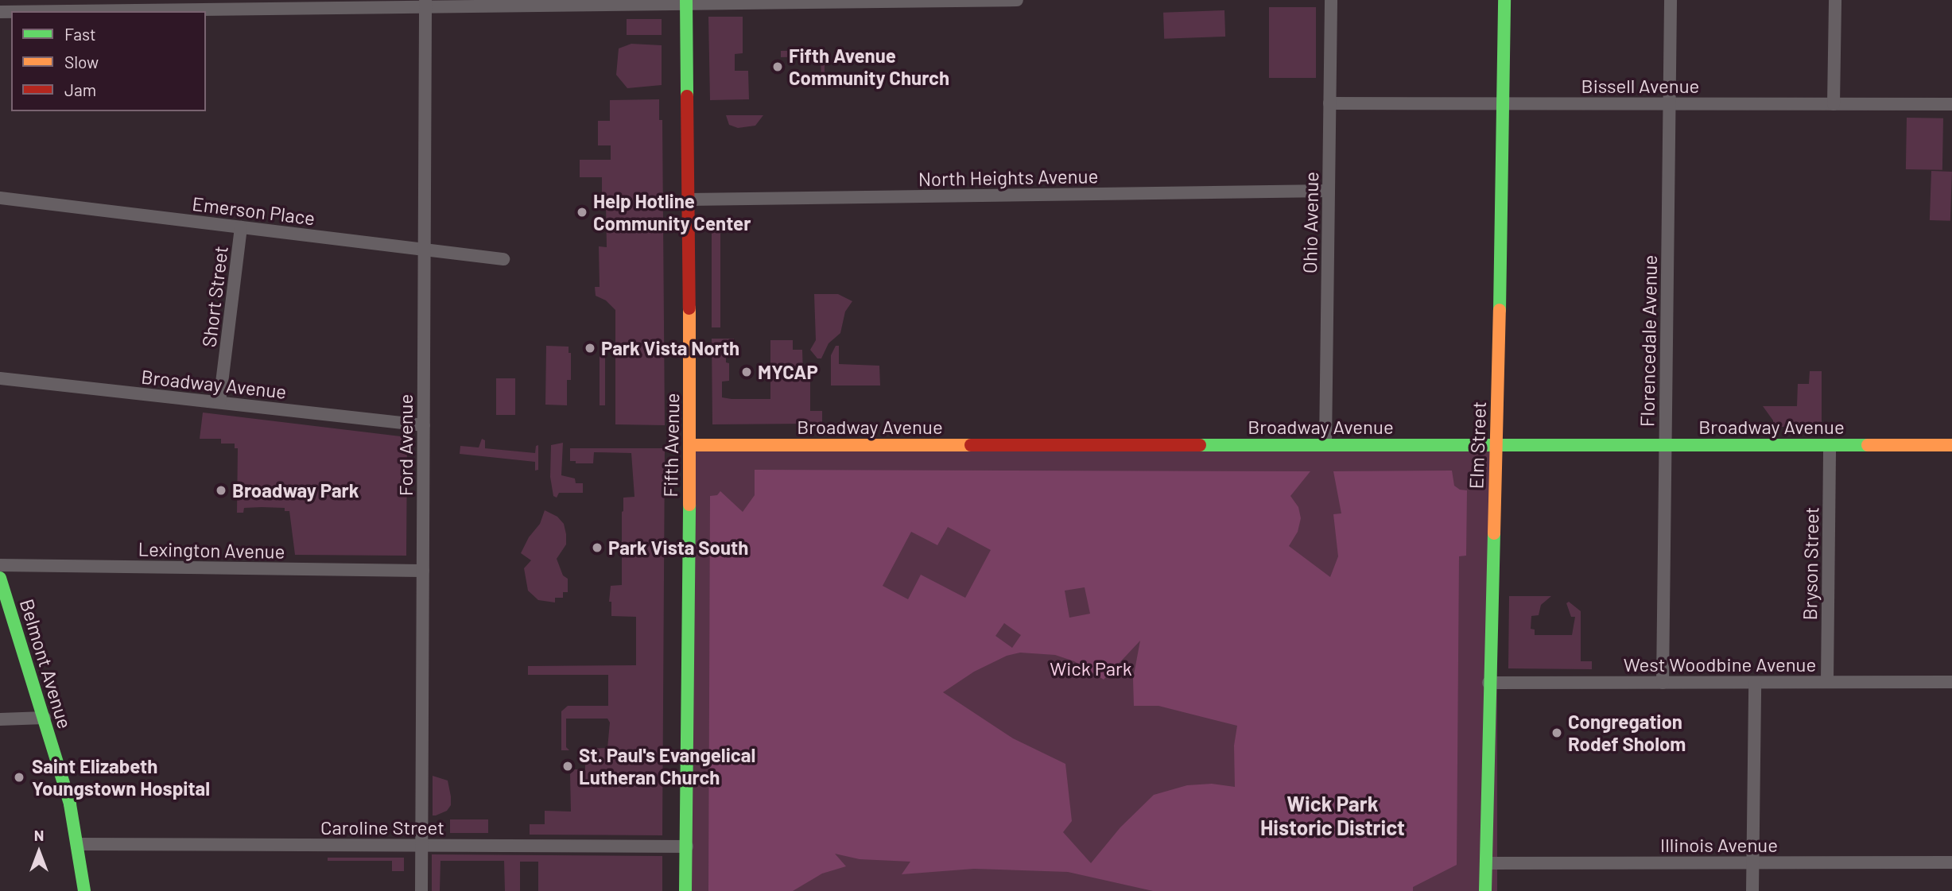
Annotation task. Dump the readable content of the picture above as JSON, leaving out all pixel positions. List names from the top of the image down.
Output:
{
  "streets": {
    "street": [
      "Bissell Avenue",
      "North Heights Avenue",
      "Emerson Place",
      "Ohio Avenue",
      "Short Street",
      "Florencedale Avenue",
      "Broadway Avenue",
      "Ford Avenue",
      "Fifth Avenue",
      "Elm Street",
      "Lexington Avenue",
      "Bryson Street",
      "Belmont Avenue",
      "West Woodbine Avenue",
      "Caroline Street",
      "Illinois Avenue"
    ]
  },
  "crossings": [
    ["Bissell Avenue", "Ohio Avenue"],
    ["Bissell Avenue", "Florencedale Avenue"],
    ["Bissell Avenue", "Elm Street"],
    ["North Heights Avenue", "Ohio Avenue"],
    ["North Heights Avenue", "Fifth Avenue"],
    ["Emerson Place", "Short Street"],
    ["Emerson Place", "Ford Avenue"],
    ["Ohio Avenue", "Broadway Avenue"],
    ["Short Street", "Broadway Avenue"],
    ["Florencedale Avenue", "Broadway Avenue"],
    ["Florencedale Avenue", "West Woodbine Avenue"],
    ["Broadway Avenue", "Ford Avenue"],
    ["Broadway Avenue", "Fifth Avenue"],
    ["Broadway Avenue", "Elm Street"],
    ["Broadway Avenue", "Bryson Street"],
    ["Ford Avenue", "Lexington Avenue"],
    ["Ford Avenue", "Caroline Street"],
    ["Fifth Avenue", "Caroline Street"],
    ["Elm Street", "West Woodbine Avenue"],
    ["Elm Street", "Illinois Avenue"],
    ["Bryson Street", "West Woodbine Avenue"],
    ["Belmont Avenue", "Caroline Street"]
  ],
  "districts": ["Wick Park Historic District"],
  "parks": ["Wick Park"],
  "places": [
    "Fifth Avenue Community Church",
    "Help Hotline Community Center",
    "Park Vista North",
    "MYCAP",
    "Broadway Park",
    "Park Vista South",
    "Congregation Rodef Sholom",
    "St. Paul's Evangelical Lutheran Church",
    "Saint Elizabeth Youngstown Hospital"
  ],
  "legend": ["Fast", "Slow", "Jam"],
  "north": "top"
}
